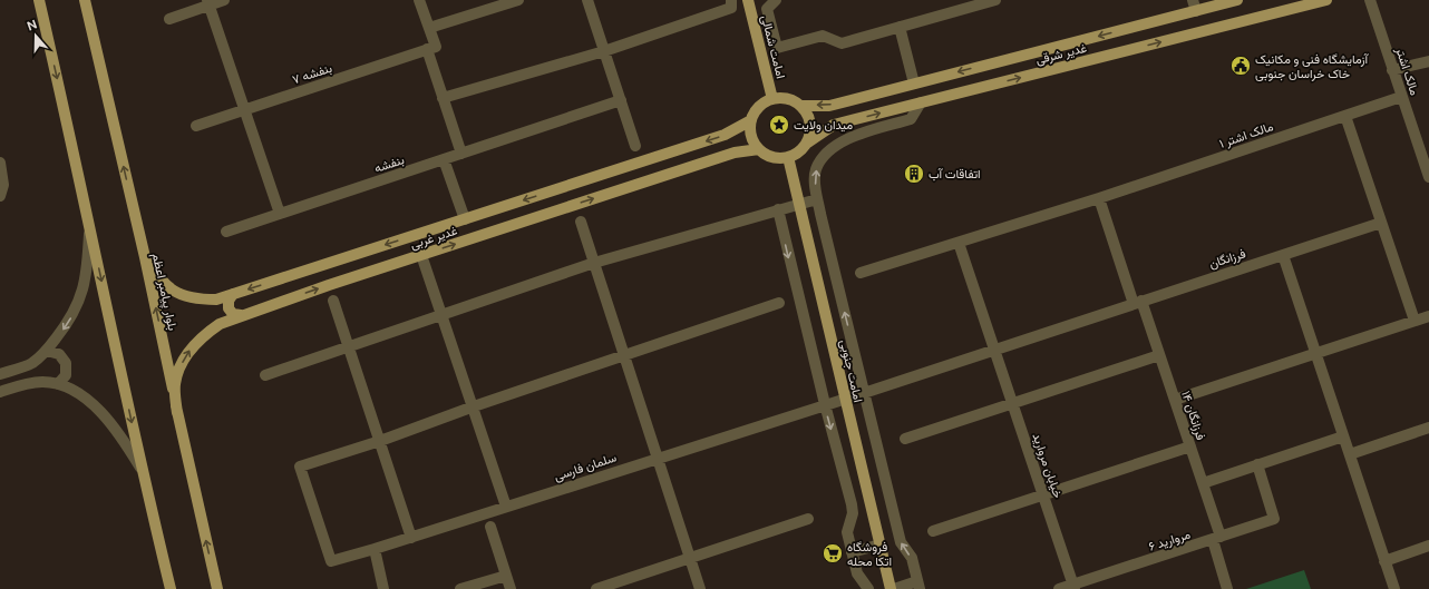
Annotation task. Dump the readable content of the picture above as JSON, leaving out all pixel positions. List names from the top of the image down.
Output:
{
  "streets": {
    "main road": [
      "امامت شمالی",
      "غدیر شرقی",
      "غدیر غربی",
      "بلوار پیامبر اعظم",
      "امامت جنوبی"
    ],
    "street": [
      "مالک اشتر",
      "بنفشه ۷",
      "مالک اشتر ۱",
      "بنفشه",
      "فرزانگان",
      "فرزانگان ۱۴",
      "خیابان مروارید",
      "سلمان فارسی",
      "مروارید ۶"
    ]
  },
  "crossings": [
    ["امامت شمالی", "غدیر شرقی"],
    ["امامت شمالی", "غدیر غربی"],
    ["امامت شمالی", "امامت جنوبی"],
    ["غدیر شرقی", "غدیر غربی"],
    ["غدیر شرقی", "امامت جنوبی"],
    ["مالک اشتر", "مالک اشتر ۱"],
    ["مالک اشتر ۱", "فرزانگان ۱۴"],
    ["مالک اشتر ۱", "خیابان مروارید"],
    ["غدیر غربی", "بلوار پیامبر اعظم"],
    ["غدیر غربی", "امامت جنوبی"],
    ["فرزانگان", "امامت جنوبی"],
    ["فرزانگان", "فرزانگان ۱۴"],
    ["فرزانگان", "خیابان مروارید"],
    ["فرزانگان", "سلمان فارسی"],
    ["امامت جنوبی", "سلمان فارسی"],
    ["فرزانگان ۱۴", "مروارید ۶"],
    ["خیابان مروارید", "مروارید ۶"]
  ],
  "places": {
    "public building": ["آزمایشگاه فنی و مکانیک خاک خراسان جنوبی"],
    "place": ["میدان ولایت"],
    "building": ["اتفاقات آب"],
    "supermarket": ["فروشگاه اتکا محله"]
  },
  "north": "top"
}
